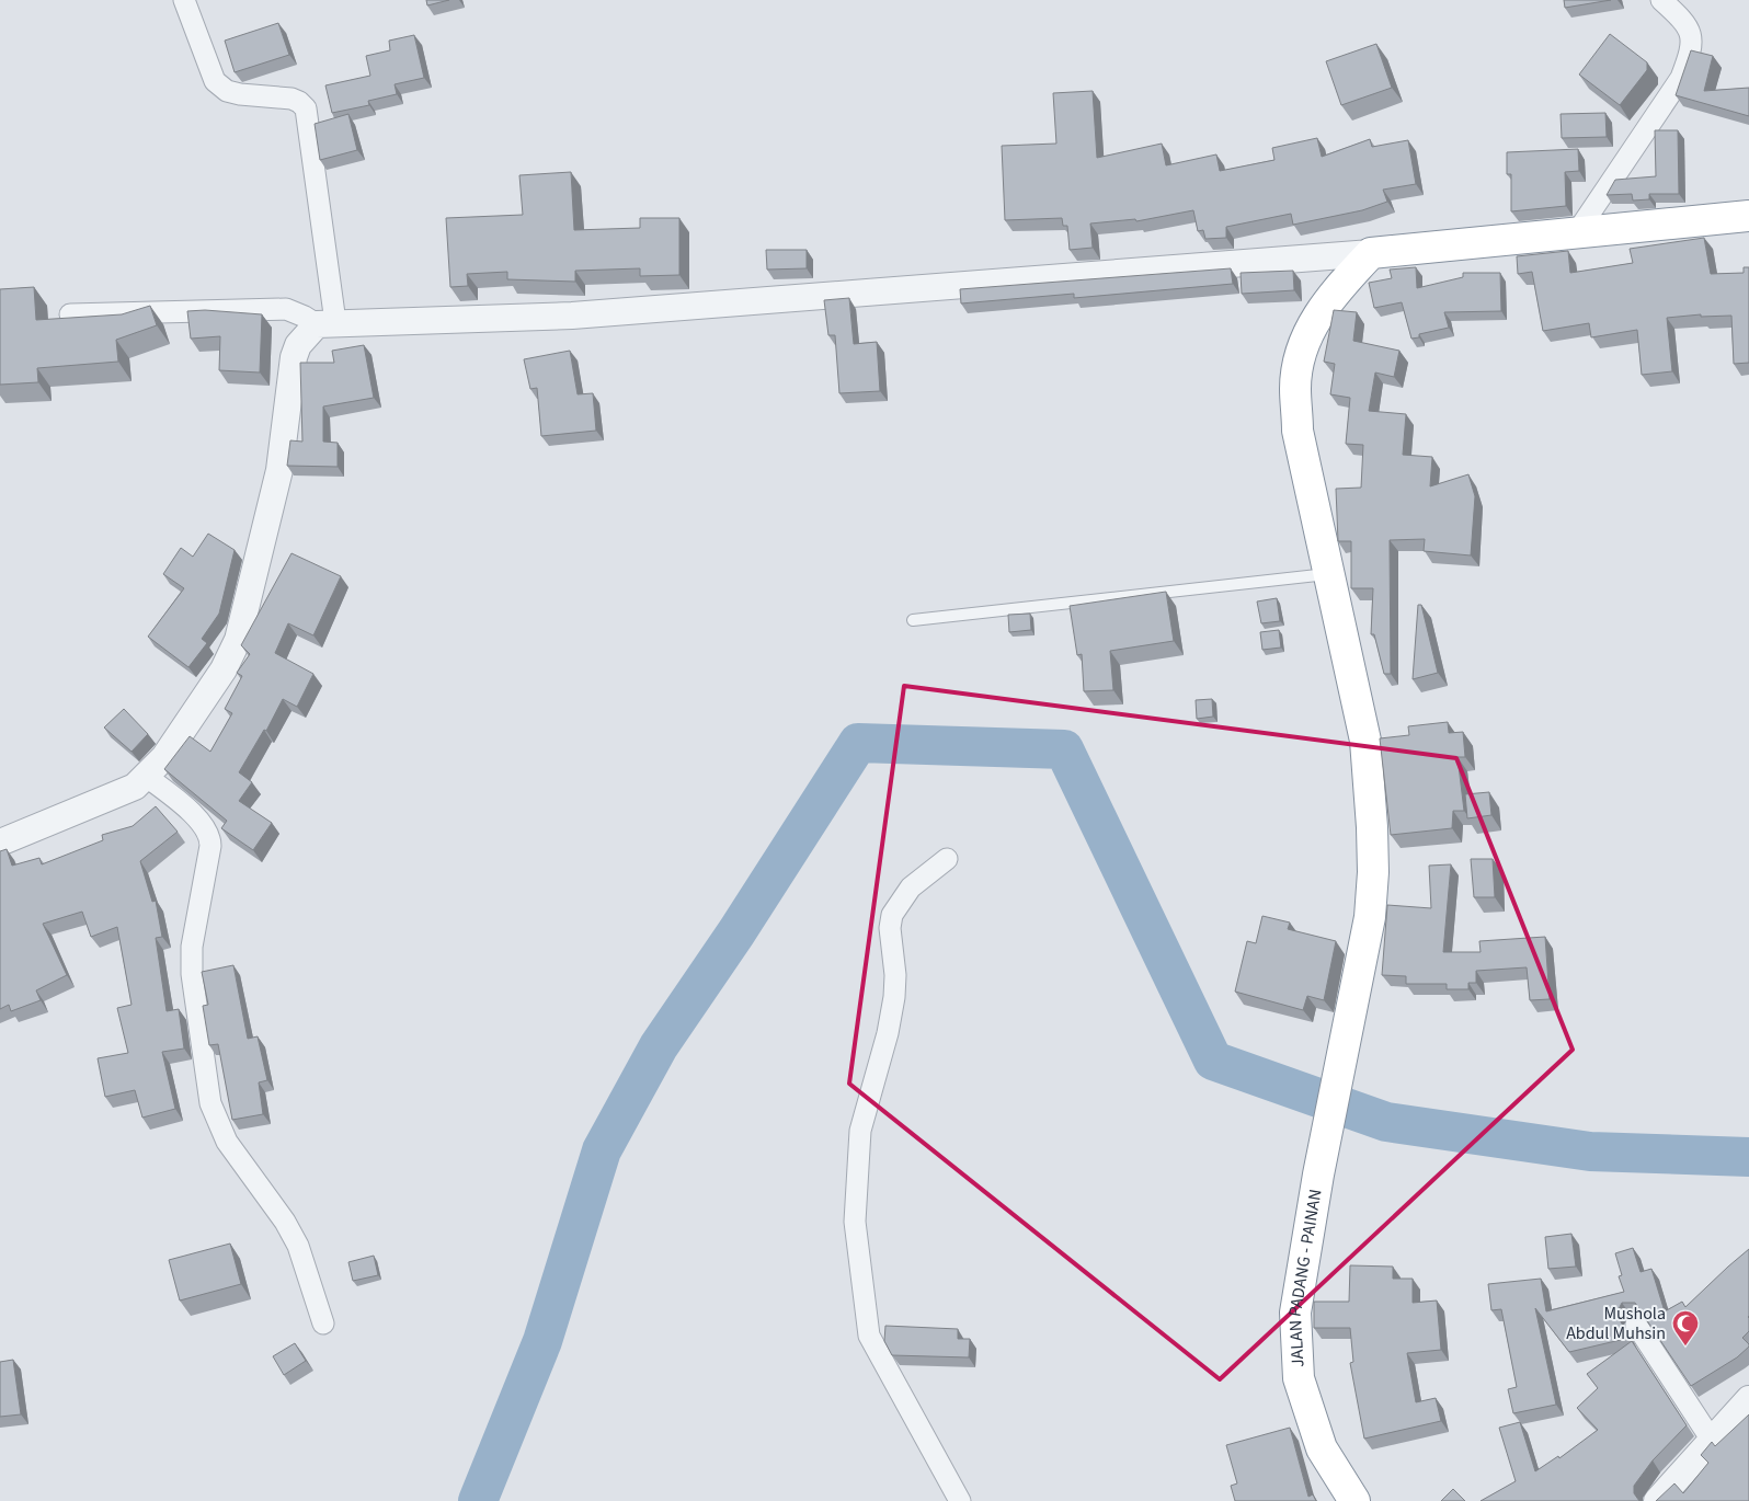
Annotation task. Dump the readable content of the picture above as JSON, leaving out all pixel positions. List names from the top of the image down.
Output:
{
  "streets": {
    "highway": ["JALAN PADANG - PAINAN"]
  },
  "places": {
    "mosque": ["Mushola Abdul Muhsin"]
  }
}
